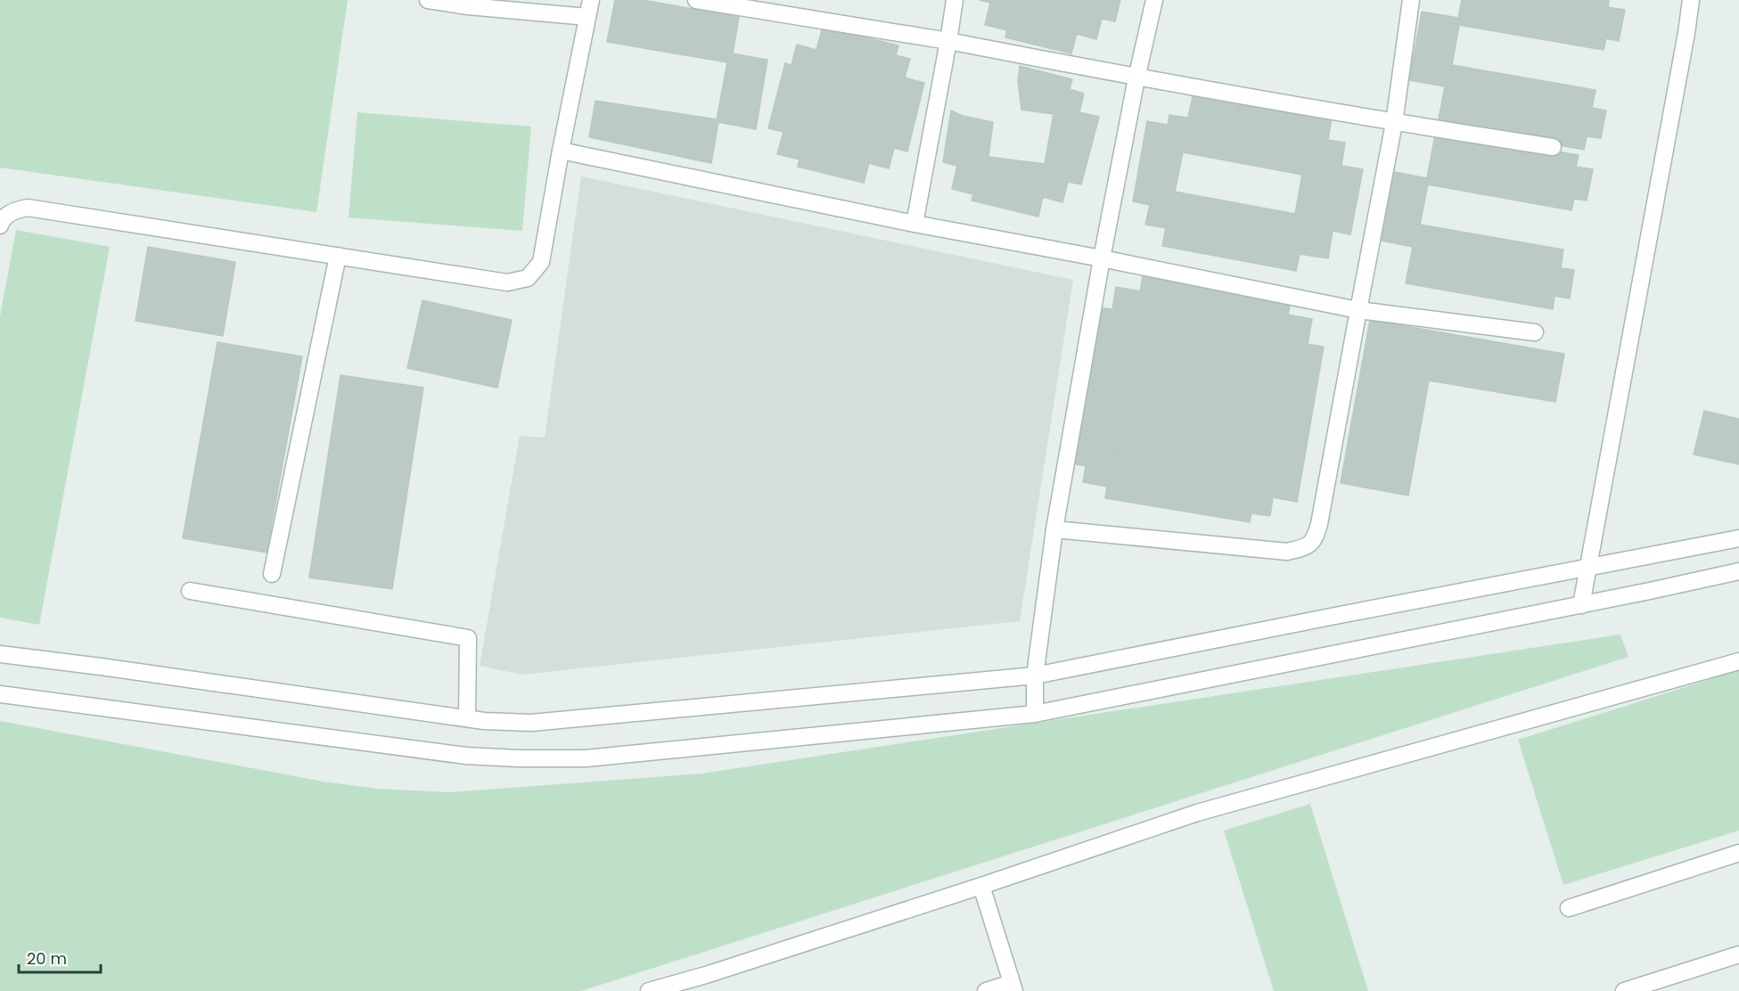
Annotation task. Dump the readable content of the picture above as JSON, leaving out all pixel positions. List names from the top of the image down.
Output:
{
  "scale_bar": "20 m"
}
